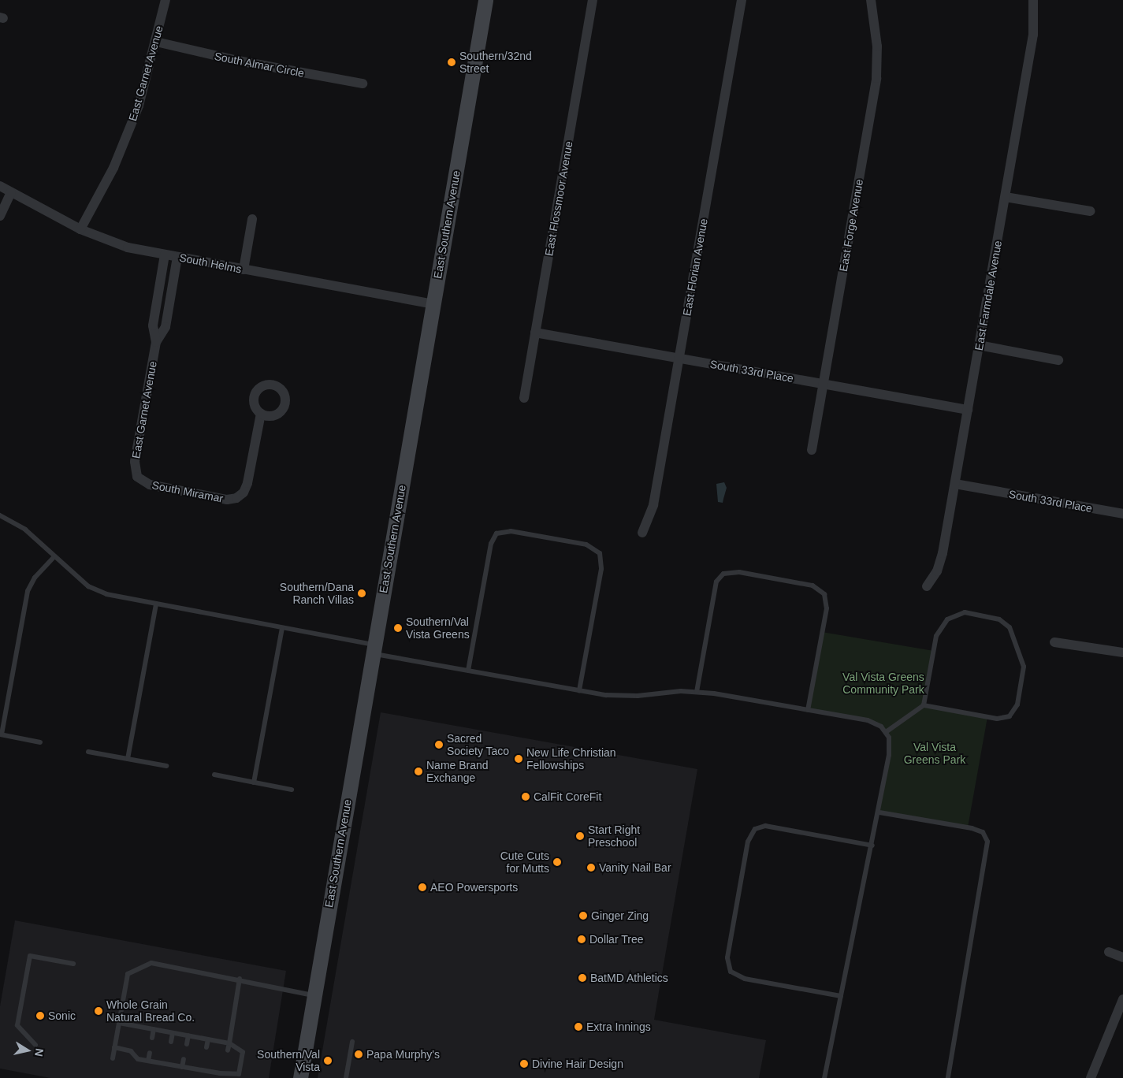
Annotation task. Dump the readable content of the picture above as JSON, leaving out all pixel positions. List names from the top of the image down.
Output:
{
  "streets": {
    "main road": ["East Southern Avenue"],
    "street": [
      "South Almar Circle",
      "East Garnet Avenue",
      "East Flossmoor Avenue",
      "East Forge Avenue",
      "South Helms",
      "East Florian Avenue",
      "East Farmdale Avenue",
      "South 33rd Place",
      "South Miramar"
    ]
  },
  "crossings": [
    ["South Almar Circle", "East Garnet Avenue"],
    ["East Garnet Avenue", "South Helms"],
    ["East Garnet Avenue", "South Miramar"],
    ["East Flossmoor Avenue", "South 33rd Place"],
    ["East Southern Avenue", "South Helms"],
    ["East Forge Avenue", "South 33rd Place"],
    ["East Florian Avenue", "South 33rd Place"],
    ["East Farmdale Avenue", "South 33rd Place"]
  ],
  "parks": ["Val Vista Greens Community Park", "Val Vista Greens Park"],
  "places": [
    "Southern/32nd Street",
    "Southern/Dana Ranch Villas",
    "Southern/Val Vista Greens",
    "Sacred Society Taco",
    "New Life Christian Fellowships",
    "Name Brand Exchange",
    "CalFit CoreFit",
    "Start Right Preschool",
    "Cute Cuts for Mutts",
    "Vanity Nail Bar",
    "AEO Powersports",
    "Ginger Zing",
    "Dollar Tree",
    "BatMD Athletics",
    "Whole Grain Natural Bread Co.",
    "Sonic",
    "Extra Innings",
    "Papa Murphy's",
    "Southern/Val Vista",
    "Divine Hair Design"
  ],
  "north": "right"
}
